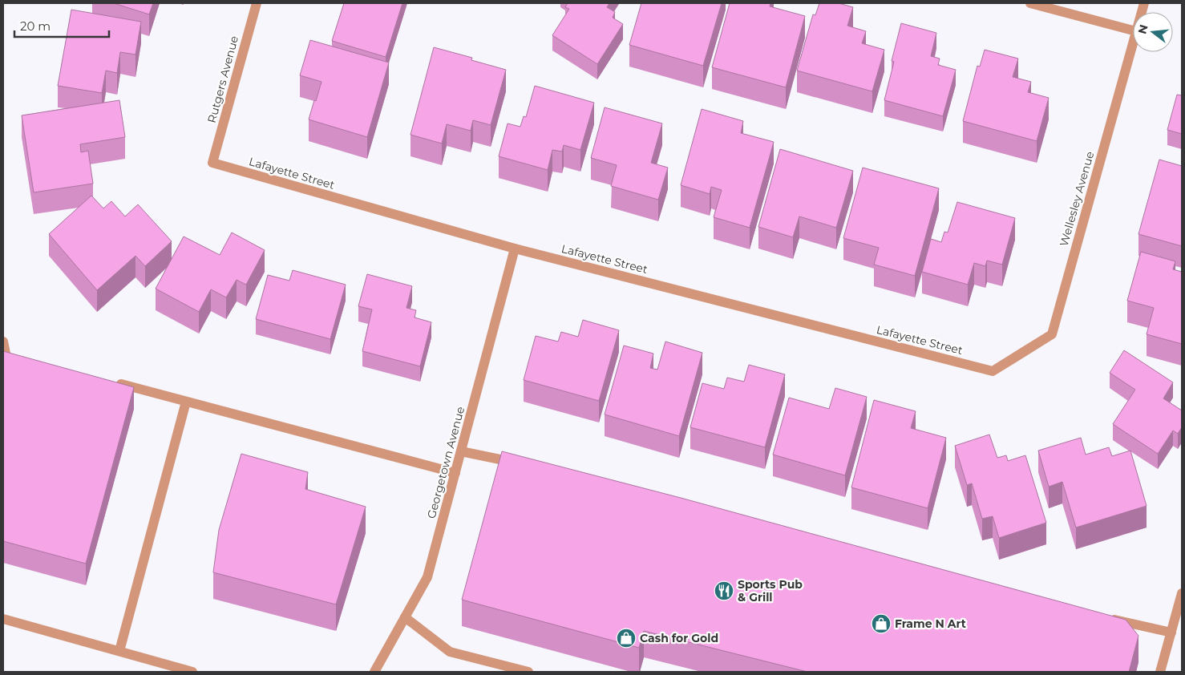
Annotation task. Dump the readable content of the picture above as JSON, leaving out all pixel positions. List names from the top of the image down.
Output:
{
  "streets": {
    "street": [
      "Rutgers Avenue",
      "Lafayette Street",
      "Wellesley Avenue",
      "Georgetown Avenue"
    ]
  },
  "crossings": [
    ["Rutgers Avenue", "Lafayette Street"],
    ["Lafayette Street", "Wellesley Avenue"],
    ["Lafayette Street", "Georgetown Avenue"]
  ],
  "places": {
    "restaurant": ["Sports Pub & Grill"],
    "shop": ["Frame N Art", "Cash for Gold"]
  },
  "scale_bar": "20 m",
  "north": "left"
}
